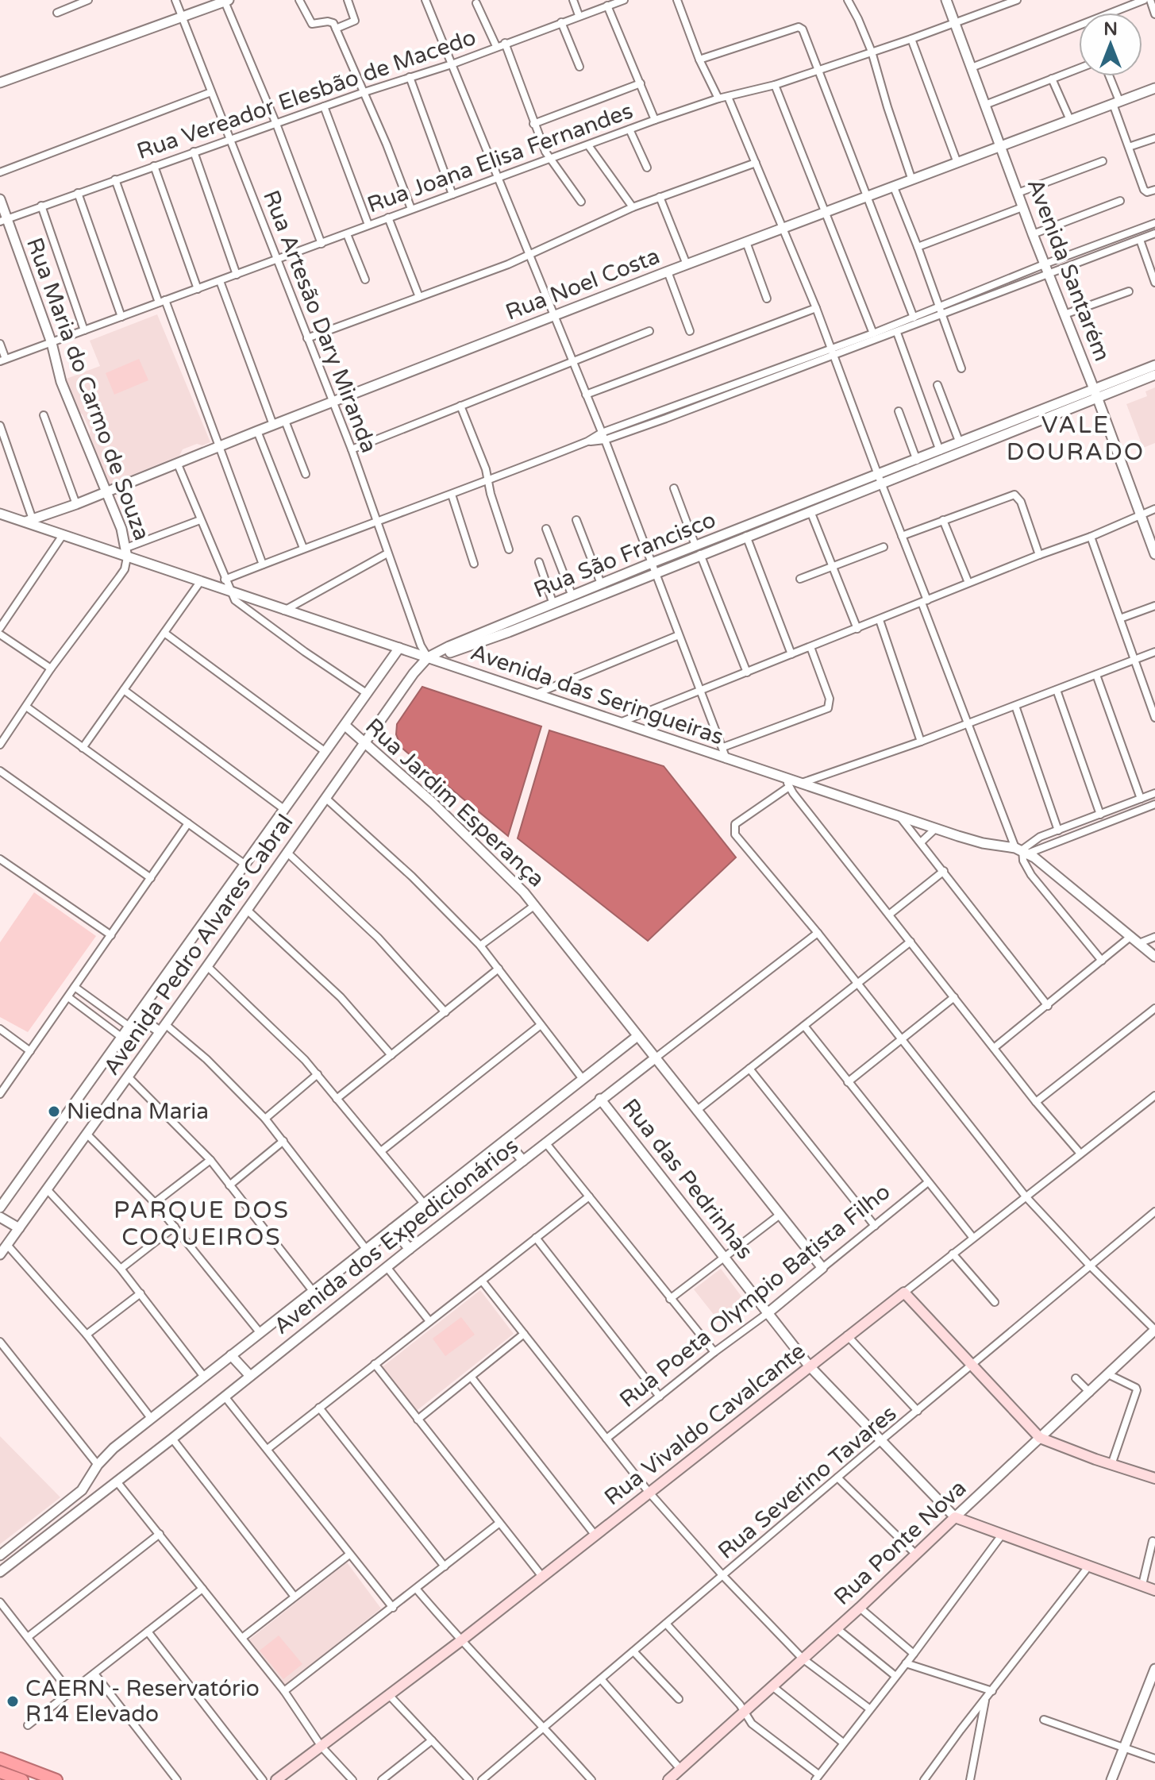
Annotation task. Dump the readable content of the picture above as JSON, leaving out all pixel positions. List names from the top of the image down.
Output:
{
  "streets": {
    "main road": ["Rua Vivaldo Cavalcante", "Rua Ponte Nova"],
    "street": [
      "Rua Vereador Elesbão de Macedo",
      "Rua Joana Elisa Fernandes",
      "Avenida Santarém",
      "Rua Noel Costa",
      "Rua Artesão Dary Miranda",
      "Rua Maria do Carmo de Souza",
      "Rua São Francisco",
      "Avenida das Seringueiras",
      "Rua Jardim Esperança",
      "Avenida Pedro Alvares Cabral",
      "Rua das Pedrinhas",
      "Avenida dos Expedicionários",
      "Rua Poeta Olympio Batista Filho",
      "Rua Severino Tavares"
    ]
  },
  "crossings": [
    ["Rua Vereador Elesbão de Macedo", "Rua Artesão Dary Miranda"],
    ["Rua Vereador Elesbão de Macedo", "Rua Maria do Carmo de Souza"],
    ["Rua Joana Elisa Fernandes", "Avenida Santarém"],
    ["Rua Joana Elisa Fernandes", "Rua Artesão Dary Miranda"],
    ["Rua Joana Elisa Fernandes", "Rua Maria do Carmo de Souza"],
    ["Avenida Santarém", "Rua Noel Costa"],
    ["Avenida Santarém", "Rua São Francisco"],
    ["Rua Noel Costa", "Rua Artesão Dary Miranda"],
    ["Rua Noel Costa", "Rua Maria do Carmo de Souza"],
    ["Rua Noel Costa", "Avenida das Seringueiras"],
    ["Rua Artesão Dary Miranda", "Rua São Francisco"],
    ["Rua Artesão Dary Miranda", "Avenida das Seringueiras"],
    ["Rua Artesão Dary Miranda", "Avenida Pedro Alvares Cabral"],
    ["Rua Maria do Carmo de Souza", "Avenida das Seringueiras"],
    ["Rua São Francisco", "Avenida das Seringueiras"],
    ["Rua São Francisco", "Avenida Pedro Alvares Cabral"],
    ["Avenida das Seringueiras", "Avenida Pedro Alvares Cabral"],
    ["Rua Jardim Esperança", "Avenida Pedro Alvares Cabral"],
    ["Rua Jardim Esperança", "Avenida dos Expedicionários"],
    ["Rua Jardim Esperança", "Rua Poeta Olympio Batista Filho"],
    ["Rua das Pedrinhas", "Avenida dos Expedicionários"],
    ["Rua das Pedrinhas", "Rua Poeta Olympio Batista Filho"],
    ["Rua das Pedrinhas", "Rua Vivaldo Cavalcante"],
    ["Rua das Pedrinhas", "Rua Severino Tavares"],
    ["Rua das Pedrinhas", "Rua Ponte Nova"]
  ],
  "districts": ["VALE DOURADO", "PARQUE DOS COQUEIROS"],
  "places": ["Niedna Maria", "CAERN - Reservatório R14 Elevado"],
  "north": "top"
}
